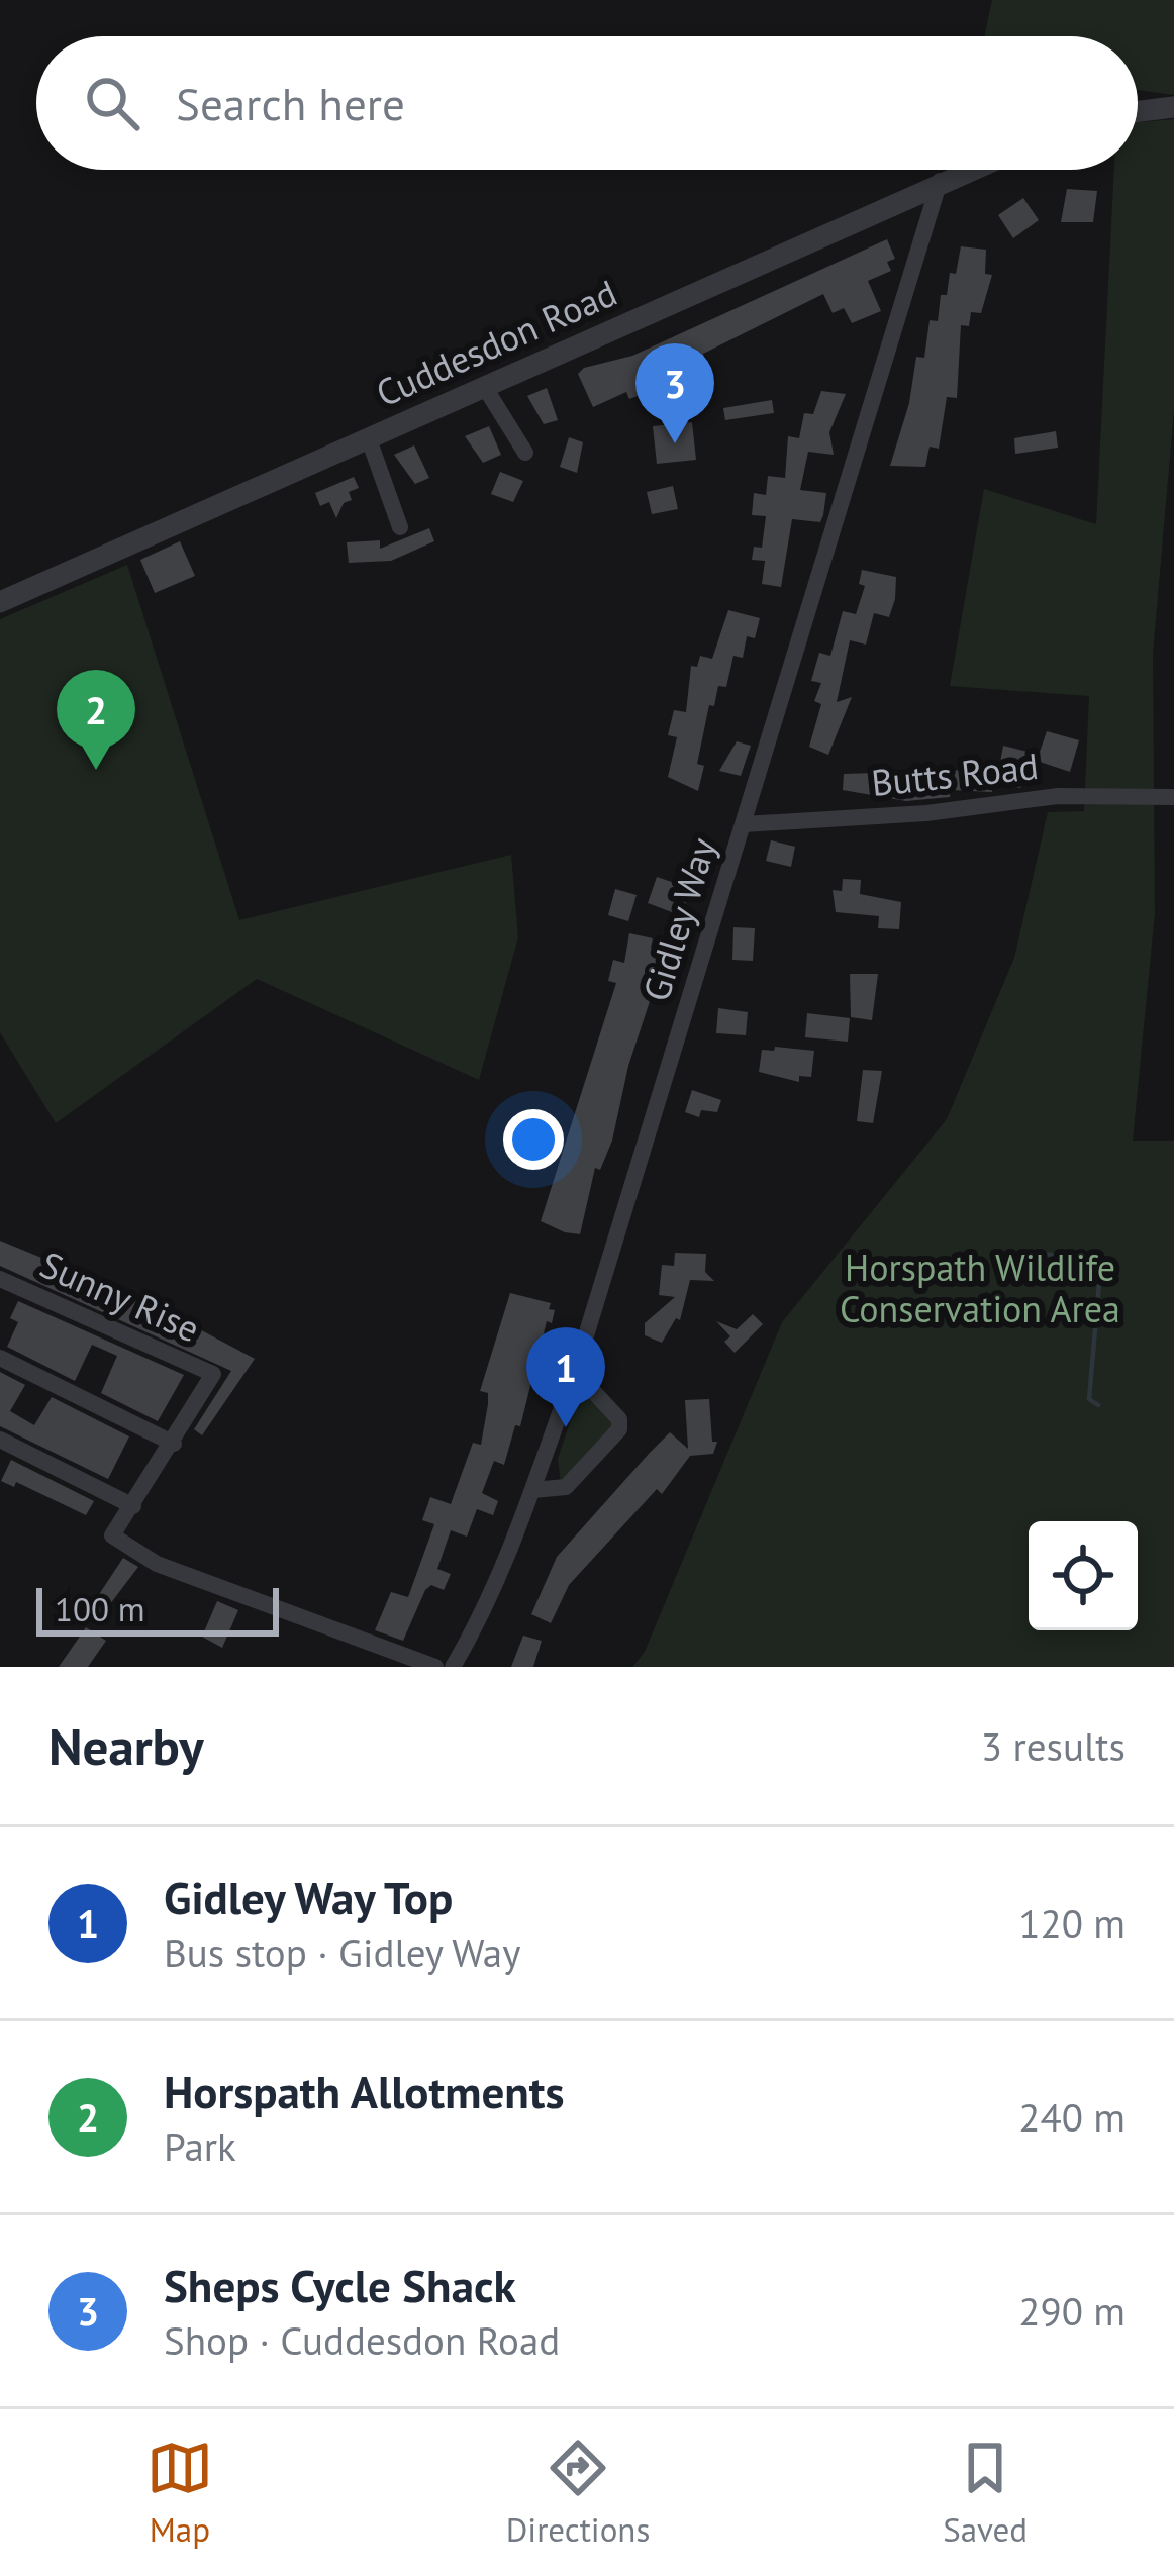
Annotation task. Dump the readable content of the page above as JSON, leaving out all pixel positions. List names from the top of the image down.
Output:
{
  "streets": {
    "street": [
      "Cuddesdon Road",
      "Butts Road",
      "Gidley Way",
      "Sunny Rise"
    ]
  },
  "crossings": [
    ["Cuddesdon Road", "Gidley Way"],
    ["Butts Road", "Gidley Way"]
  ],
  "parks": ["Horspath Wildlife Conservation Area"],
  "scale_bar": "100 m",
  "page": {
    "search": "Search here",
    "pins": ["3", "2", "1"],
    "scale": "100 m",
    "heading": ["Nearby", "3 results"],
    "list": [
      {
        "mark": "1",
        "name": "Gidley Way Top",
        "note": "Bus stop · Gidley Way",
        "value": "120 m"
      },
      {
        "mark": "2",
        "name": "Horspath Allotments",
        "note": "Park",
        "value": "240 m"
      },
      {
        "mark": "3",
        "name": "Sheps Cycle Shack",
        "note": "Shop · Cuddesdon Road",
        "value": "290 m"
      }
    ],
    "nav": ["Map", "Directions", "Saved"]
  }
}
